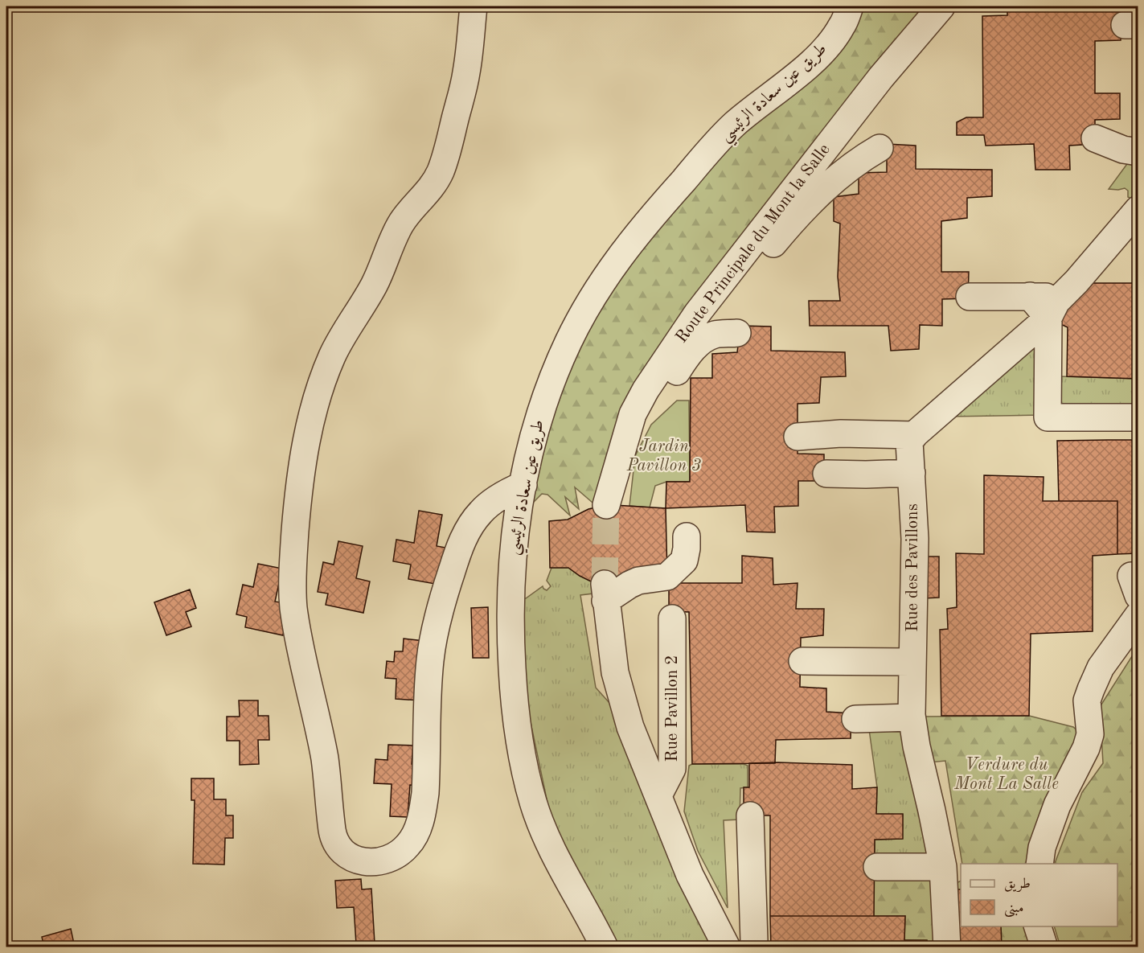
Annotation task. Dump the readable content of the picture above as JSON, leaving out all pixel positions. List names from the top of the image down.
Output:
{
  "streets": {
    "street": [
      "طريق عين سعادة الرئيسي",
      "Route Principale du Mont la Salle",
      "Rue des Pavillons",
      "Rue Pavillon 2"
    ]
  },
  "parks": ["Jardin Pavillon 3", "Verdure du Mont La Salle"],
  "legend": ["طريق", "مبنى"]
}
